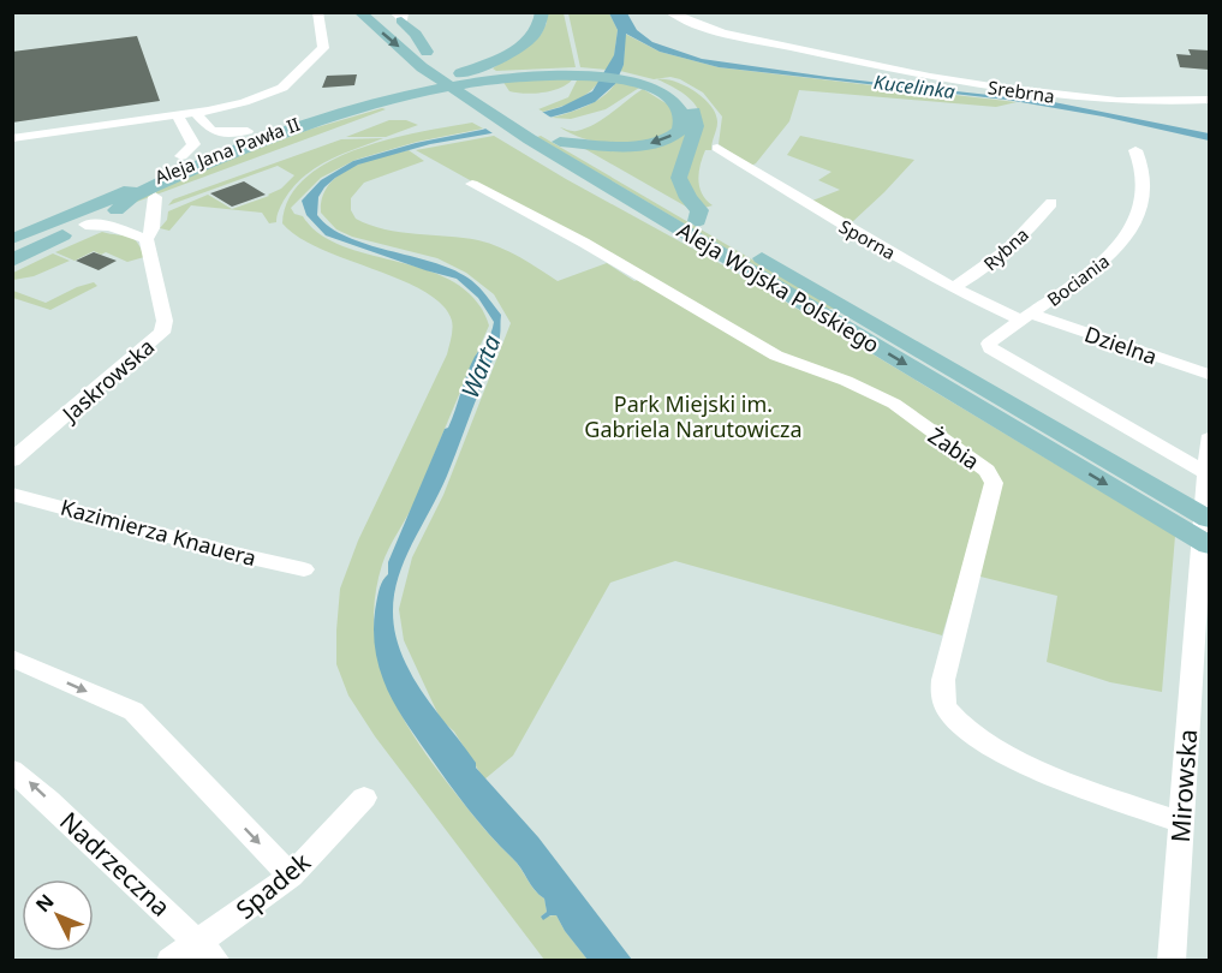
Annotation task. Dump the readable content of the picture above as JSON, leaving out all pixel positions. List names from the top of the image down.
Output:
{
  "streets": {
    "main road": ["Aleja Jana Pawła II", "Aleja Wojska Polskiego"],
    "street": [
      "Srebrna",
      "Sporna",
      "Rybna",
      "Bociania",
      "Dzielna",
      "Jaskrowska",
      "Żabia",
      "Kazimierza Knauera",
      "Mirowska",
      "Nadrzeczna",
      "Spadek"
    ]
  },
  "crossings": [
    ["Aleja Jana Pawła II", "Aleja Wojska Polskiego"],
    ["Aleja Jana Pawła II", "Jaskrowska"],
    ["Sporna", "Rybna"],
    ["Sporna", "Bociania"],
    ["Sporna", "Dzielna"],
    ["Bociania", "Dzielna"],
    ["Żabia", "Mirowska"],
    ["Nadrzeczna", "Spadek"]
  ],
  "water": ["Kucelinka", "Warta"],
  "parks": ["Park Miejski im. Gabriela Narutowicza"],
  "north": "top left"
}
